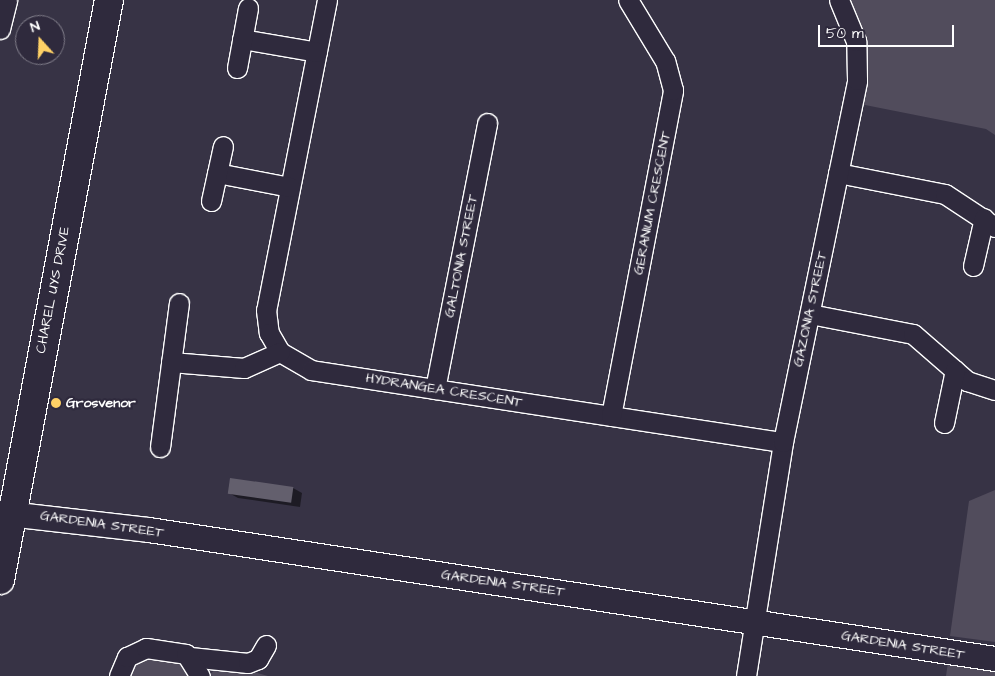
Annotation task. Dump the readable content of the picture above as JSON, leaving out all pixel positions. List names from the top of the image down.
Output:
{
  "streets": {
    "main road": ["CHAREL UYS DRIVE"],
    "street": [
      "GERANIUM CRESCENT",
      "GALTONIA STREET",
      "GAZONIA STREET",
      "HYDRANGEA CRESCENT",
      "GARDENIA STREET"
    ]
  },
  "crossings": [
    ["GERANIUM CRESCENT", "HYDRANGEA CRESCENT"],
    ["GALTONIA STREET", "HYDRANGEA CRESCENT"],
    ["CHAREL UYS DRIVE", "GARDENIA STREET"],
    ["GAZONIA STREET", "HYDRANGEA CRESCENT"],
    ["GAZONIA STREET", "GARDENIA STREET"]
  ],
  "places": ["Grosvenor"],
  "scale_bar": "50 m",
  "north": "top"
}
